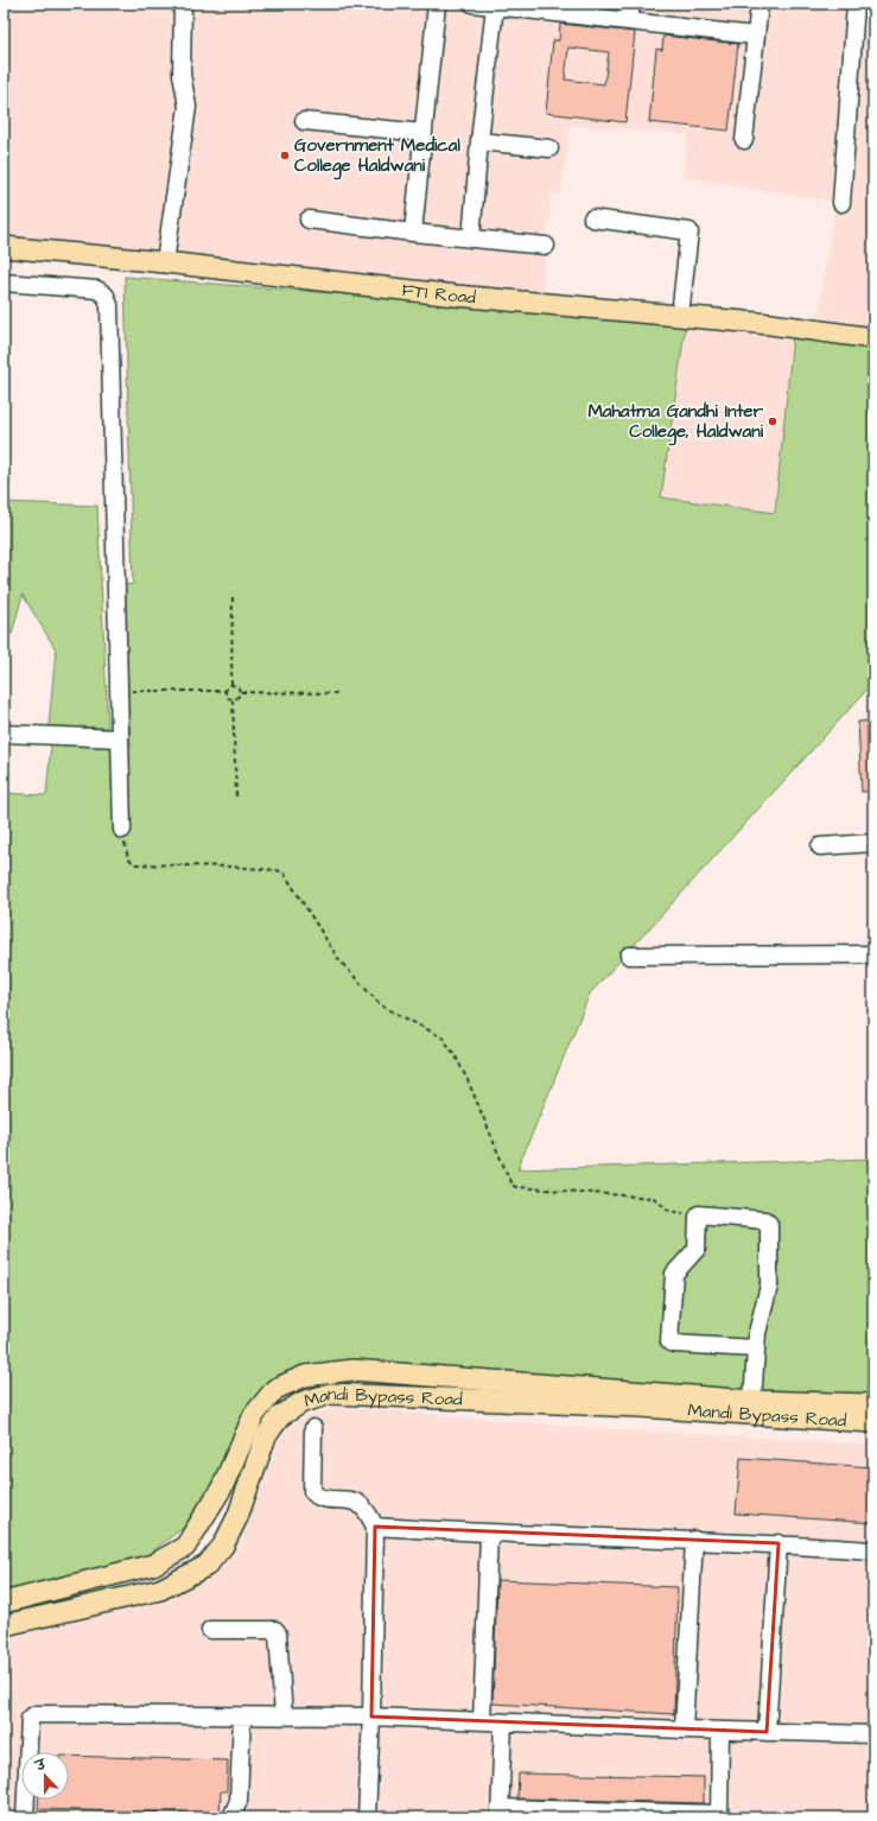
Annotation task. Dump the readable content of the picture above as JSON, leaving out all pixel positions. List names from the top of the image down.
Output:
{
  "streets": {
    "main road": ["FTI Road", "Mandi Bypass Road"]
  },
  "places": ["Government Medical College Haldwani", "Mahatma Gandhi Inter College, Haldwani"],
  "north": "top"
}
